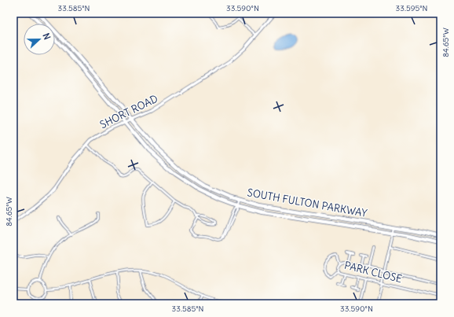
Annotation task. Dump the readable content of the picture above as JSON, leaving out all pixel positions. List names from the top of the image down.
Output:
{
  "streets": {
    "highway": ["SOUTH FULTON PARKWAY"],
    "street": ["SHORT ROAD", "PARK CLOSE"]
  },
  "crossings": [
    ["SHORT ROAD", "SOUTH FULTON PARKWAY"]
  ],
  "north": "right",
  "coordinates": [
    "33.585°N",
    "33.590°N",
    "33.595°N",
    "84.65°W"
  ]
}
